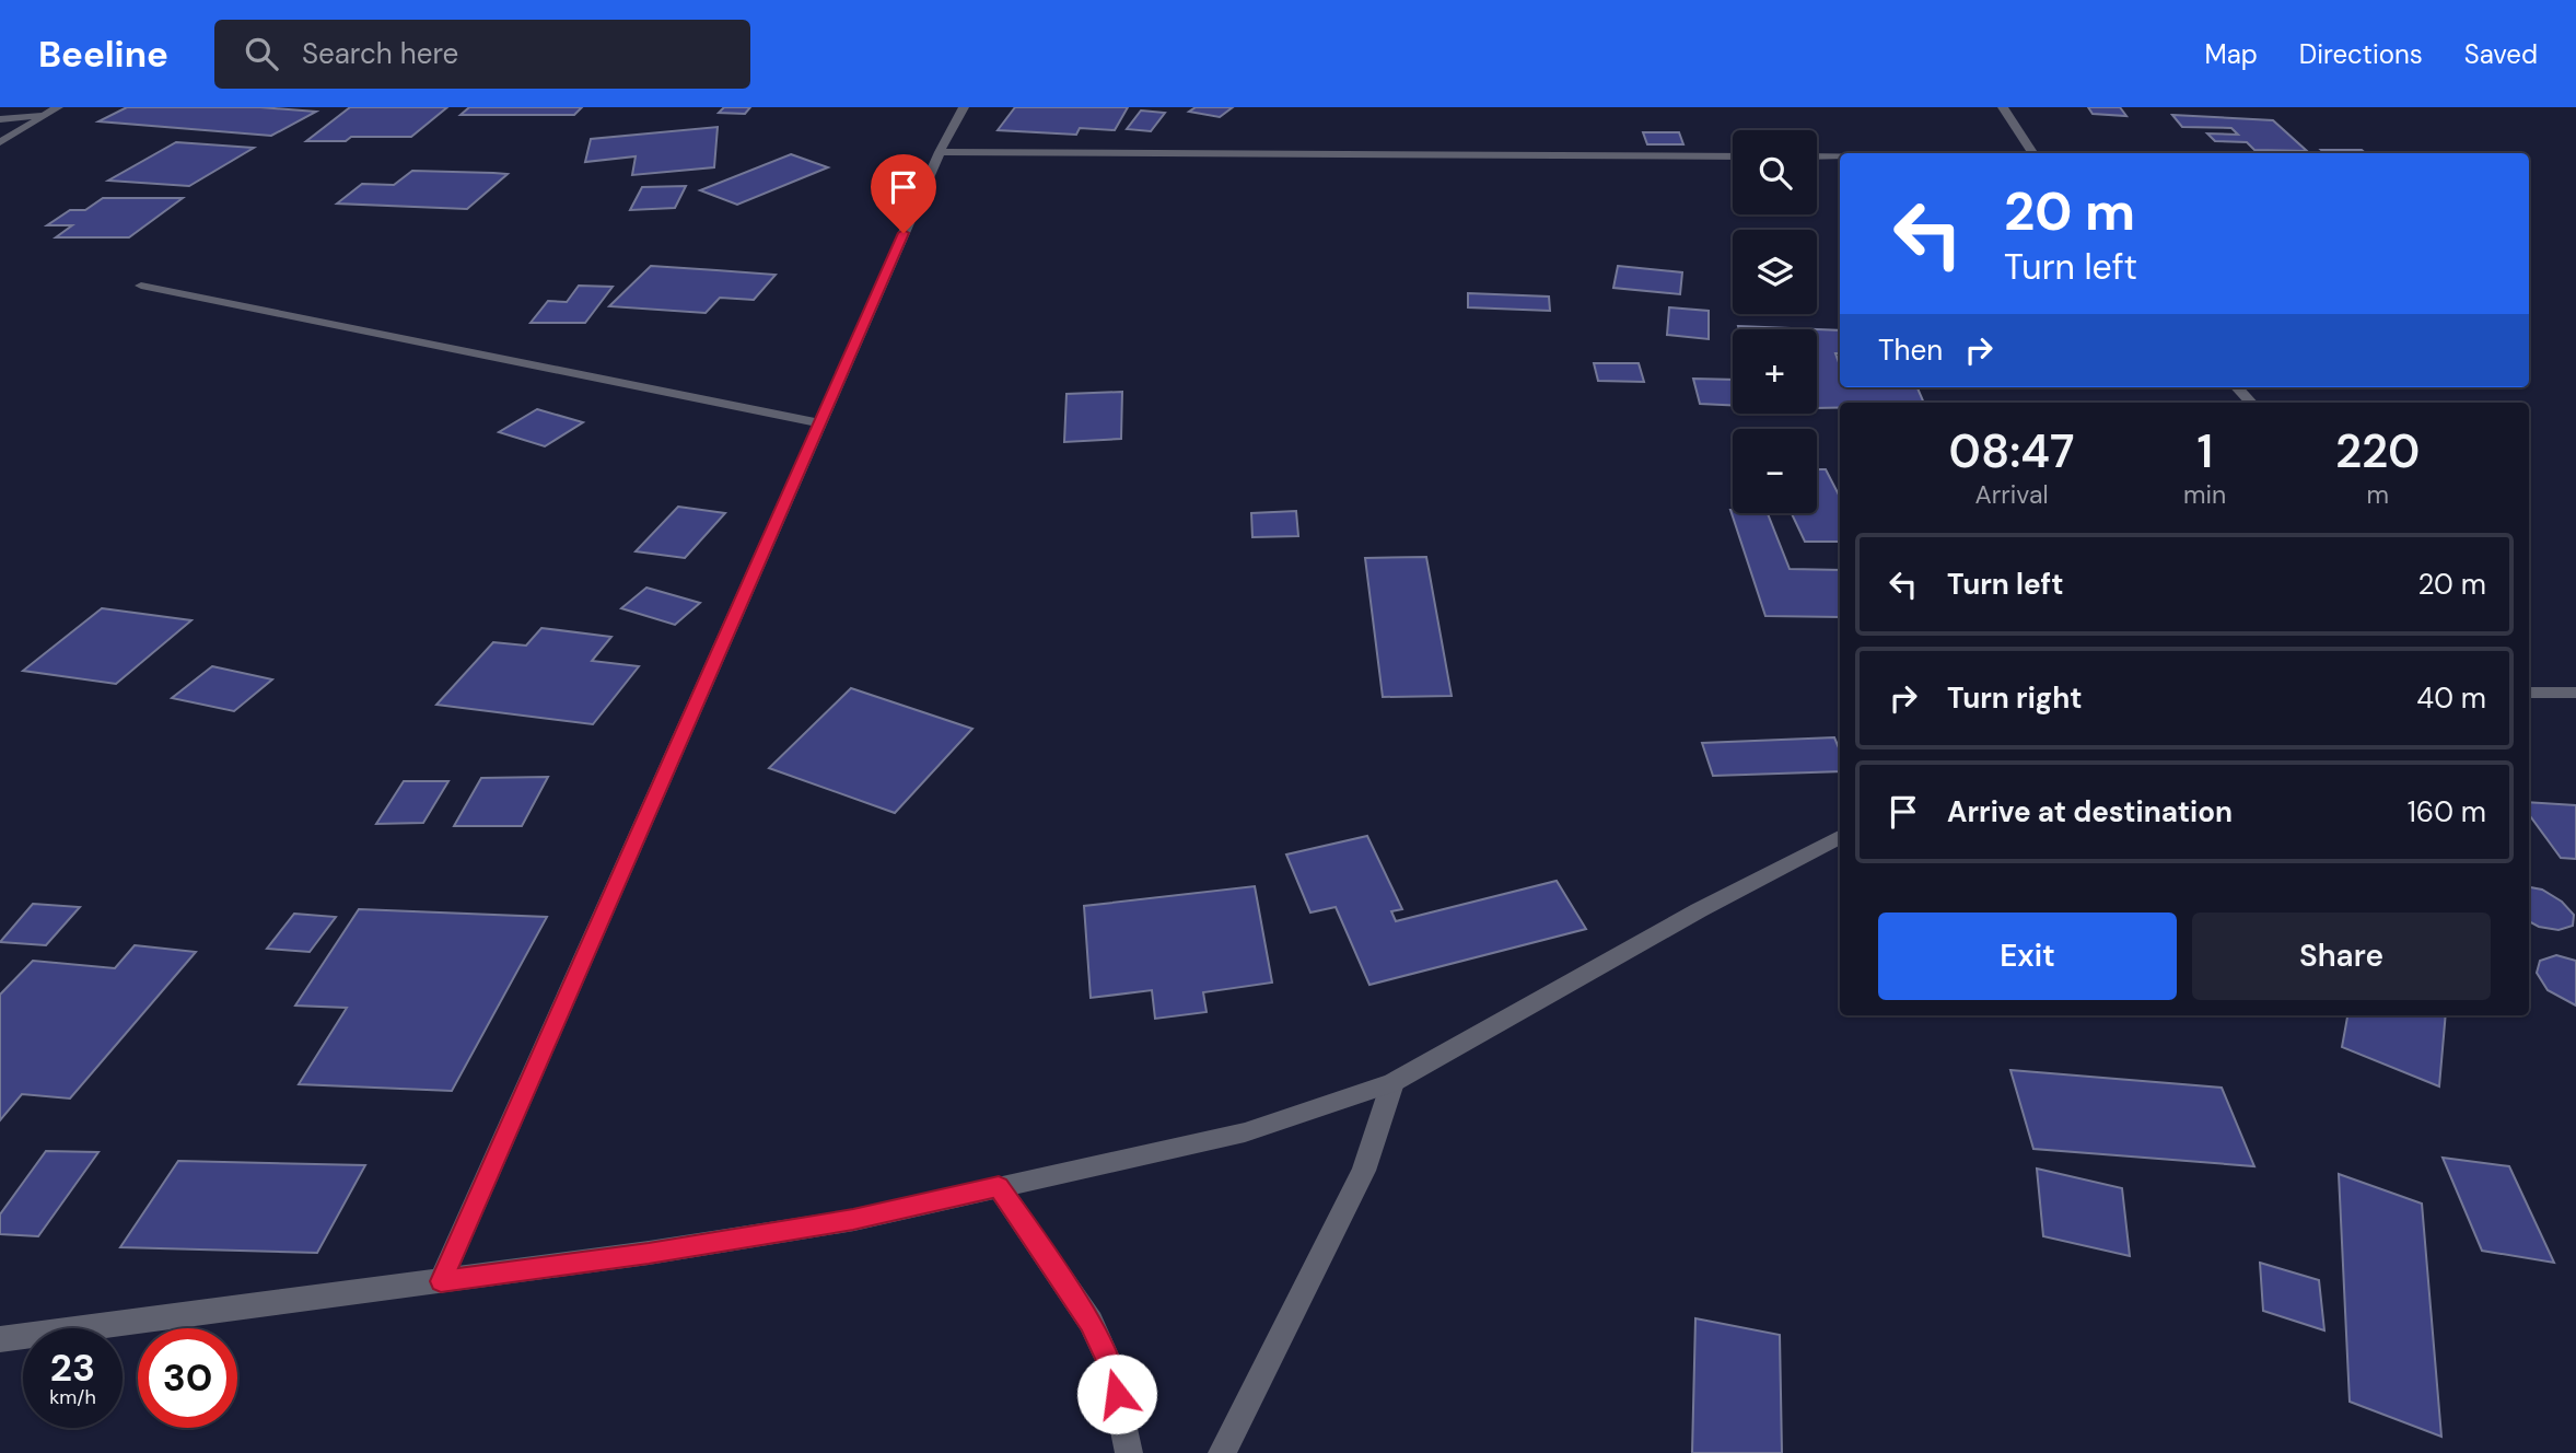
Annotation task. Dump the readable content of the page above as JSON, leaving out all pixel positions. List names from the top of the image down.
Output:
{
  "page": {
    "header": "Beeline",
    "search": "Search here",
    "nav": ["Map", "Directions", "Saved"],
    "map_buttons": ["+", "−"],
    "turn": ["20 m", "Turn left"],
    "then": "Then",
    "eta": [
      "08:47",
      "Arrival",
      "1",
      "min",
      "220",
      "m"
    ],
    "list": [
      {
        "name": "Turn left",
        "value": "20 m"
      },
      {
        "name": "Turn right",
        "value": "40 m"
      },
      {
        "name": "Arrive at destination",
        "value": "160 m"
      }
    ],
    "buttons": ["Exit", "Share"],
    "speed": "23 km/h",
    "limit": "30"
  }
}
